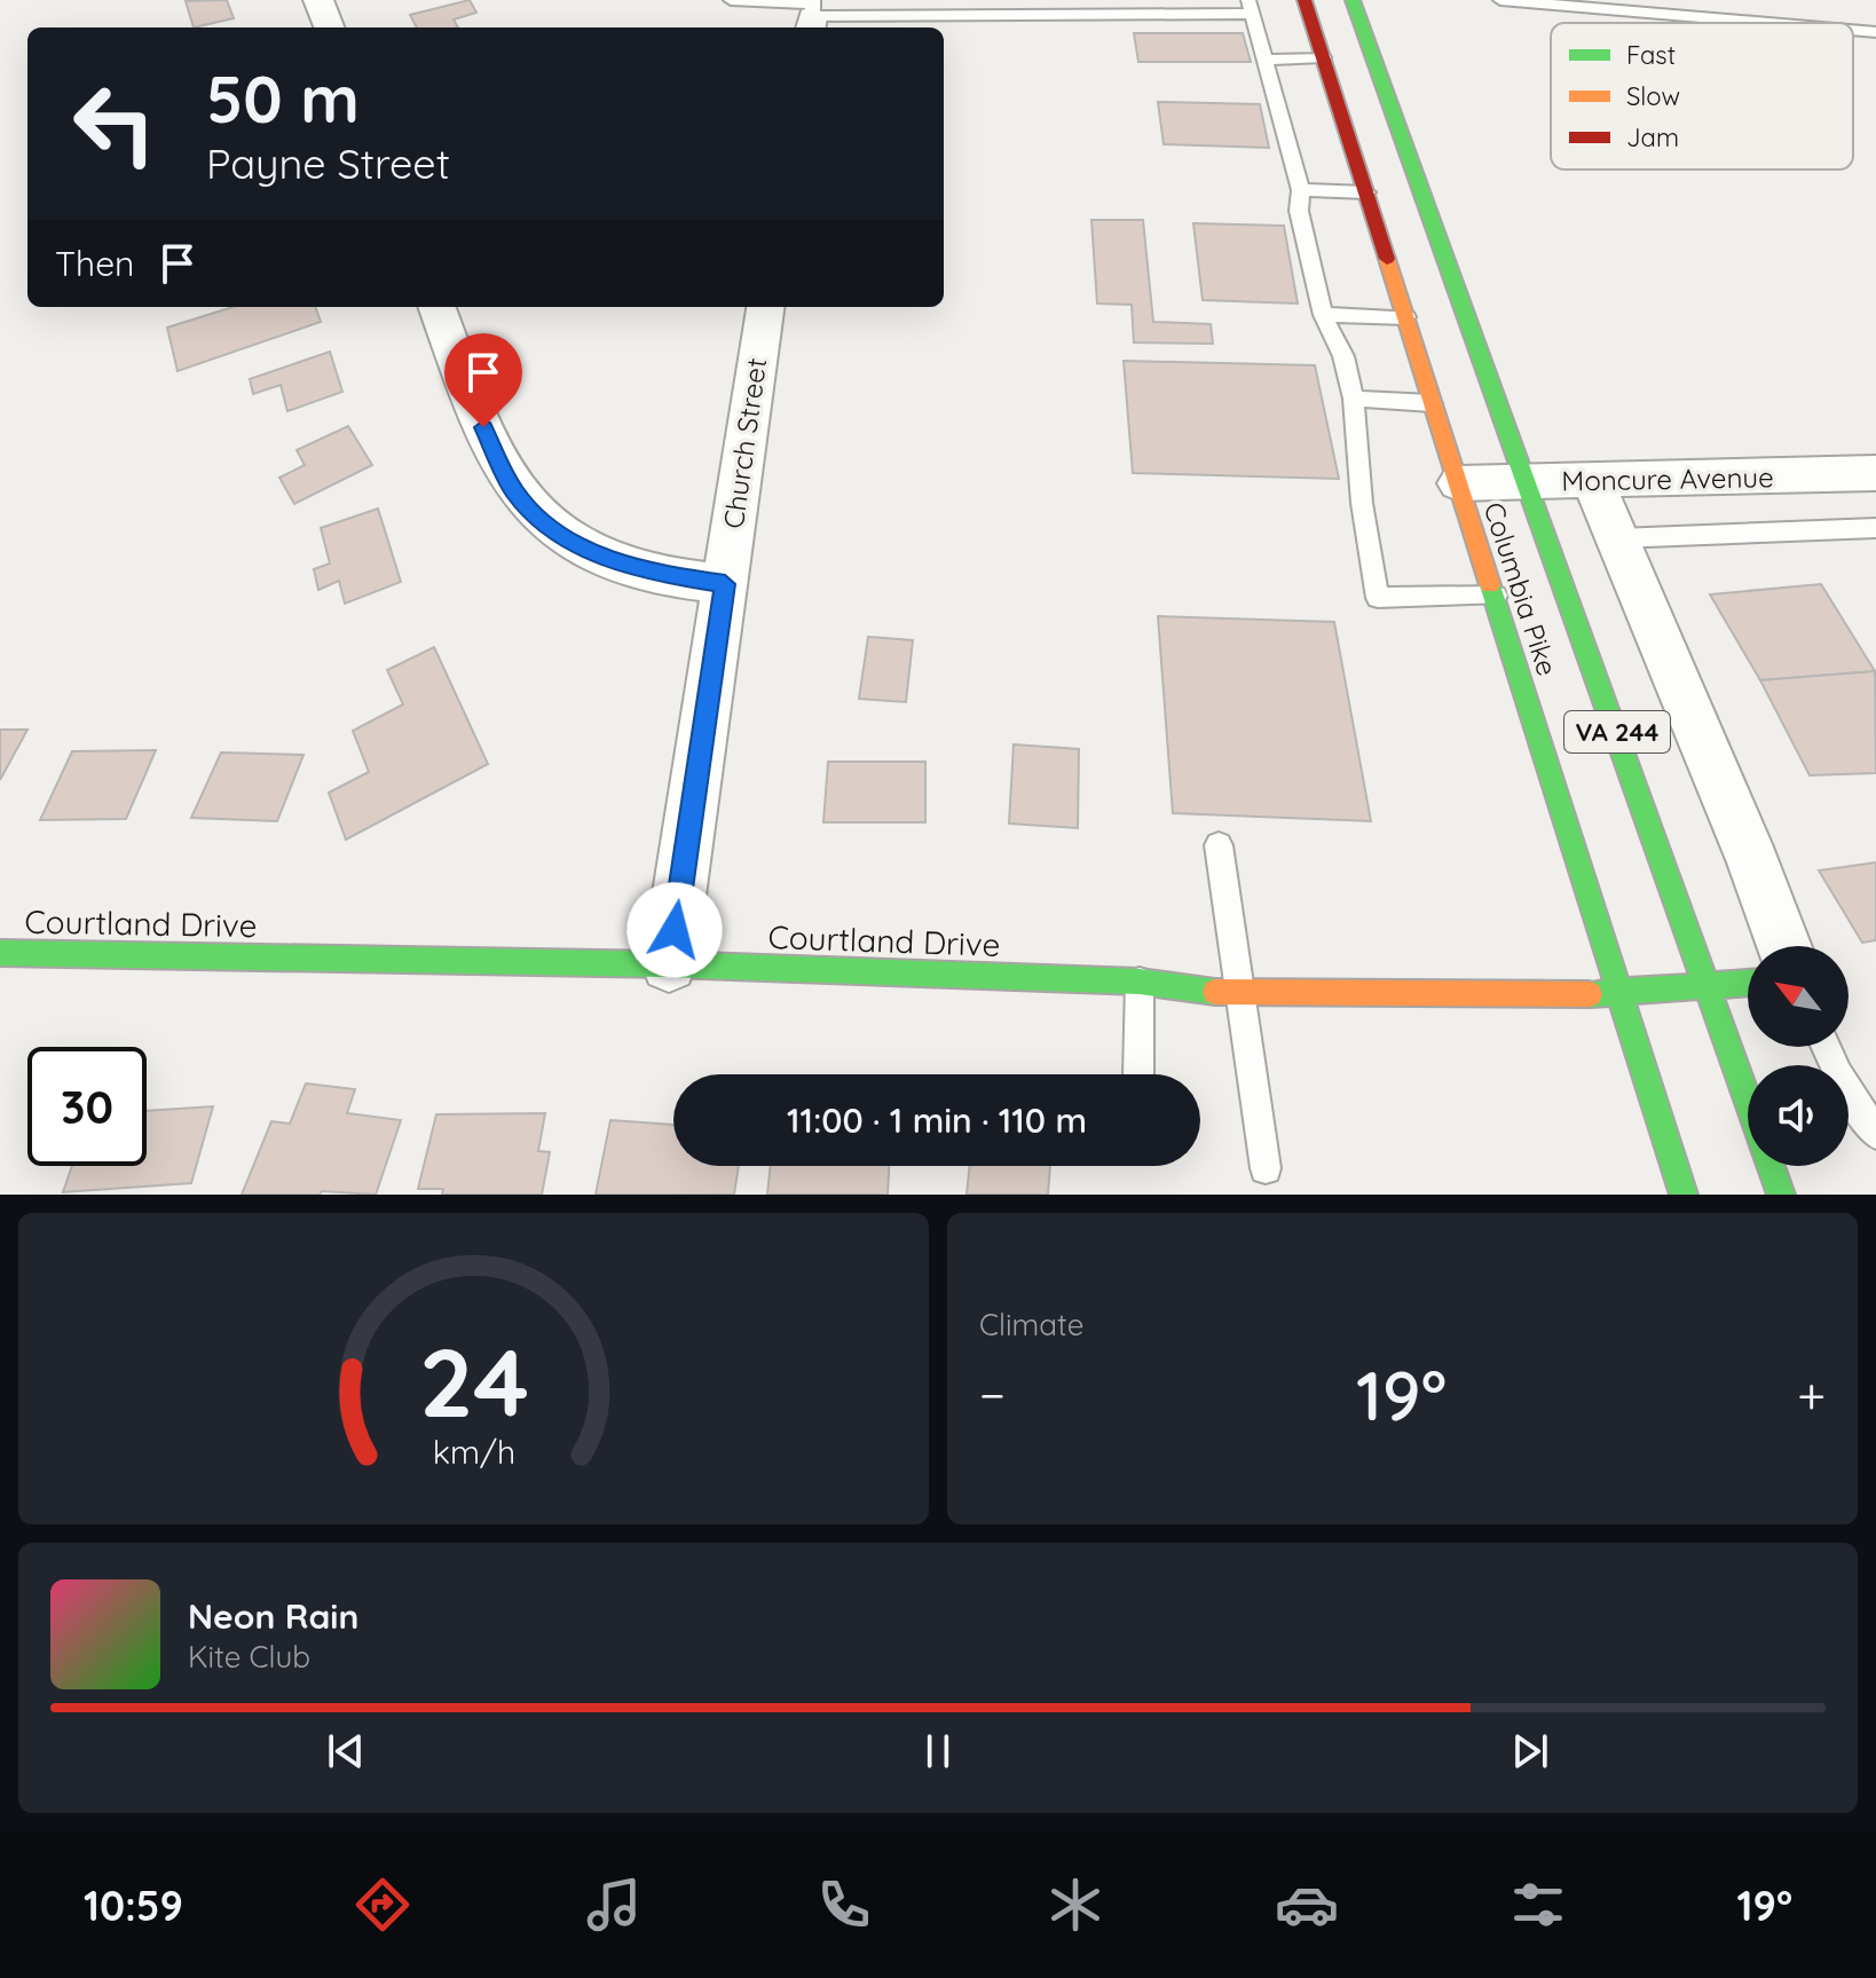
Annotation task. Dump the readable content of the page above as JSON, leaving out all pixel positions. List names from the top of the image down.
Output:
{
  "streets": {
    "main road": ["Columbia Pike", "VA 244", "Courtland Drive"],
    "street": ["Church Street", "Moncure Avenue"]
  },
  "crossings": [
    ["Church Street", "Courtland Drive"],
    ["Moncure Avenue", "Columbia Pike"],
    ["Columbia Pike", "Courtland Drive"]
  ],
  "legend": ["Fast", "Slow", "Jam"],
  "north": "top left",
  "page": {
    "turn": ["50 m", "Payne Street"],
    "then": "Then",
    "limit": "30",
    "trip": "11:00 · 1 min · 110 m",
    "tile": "Climate",
    "heat": ["−", "19°", "+"],
    "song": ["Neon Rain", "Kite Club"],
    "tabs": ["10:59", "19°"],
    "gauge": ["24", "km/h"]
  }
}
